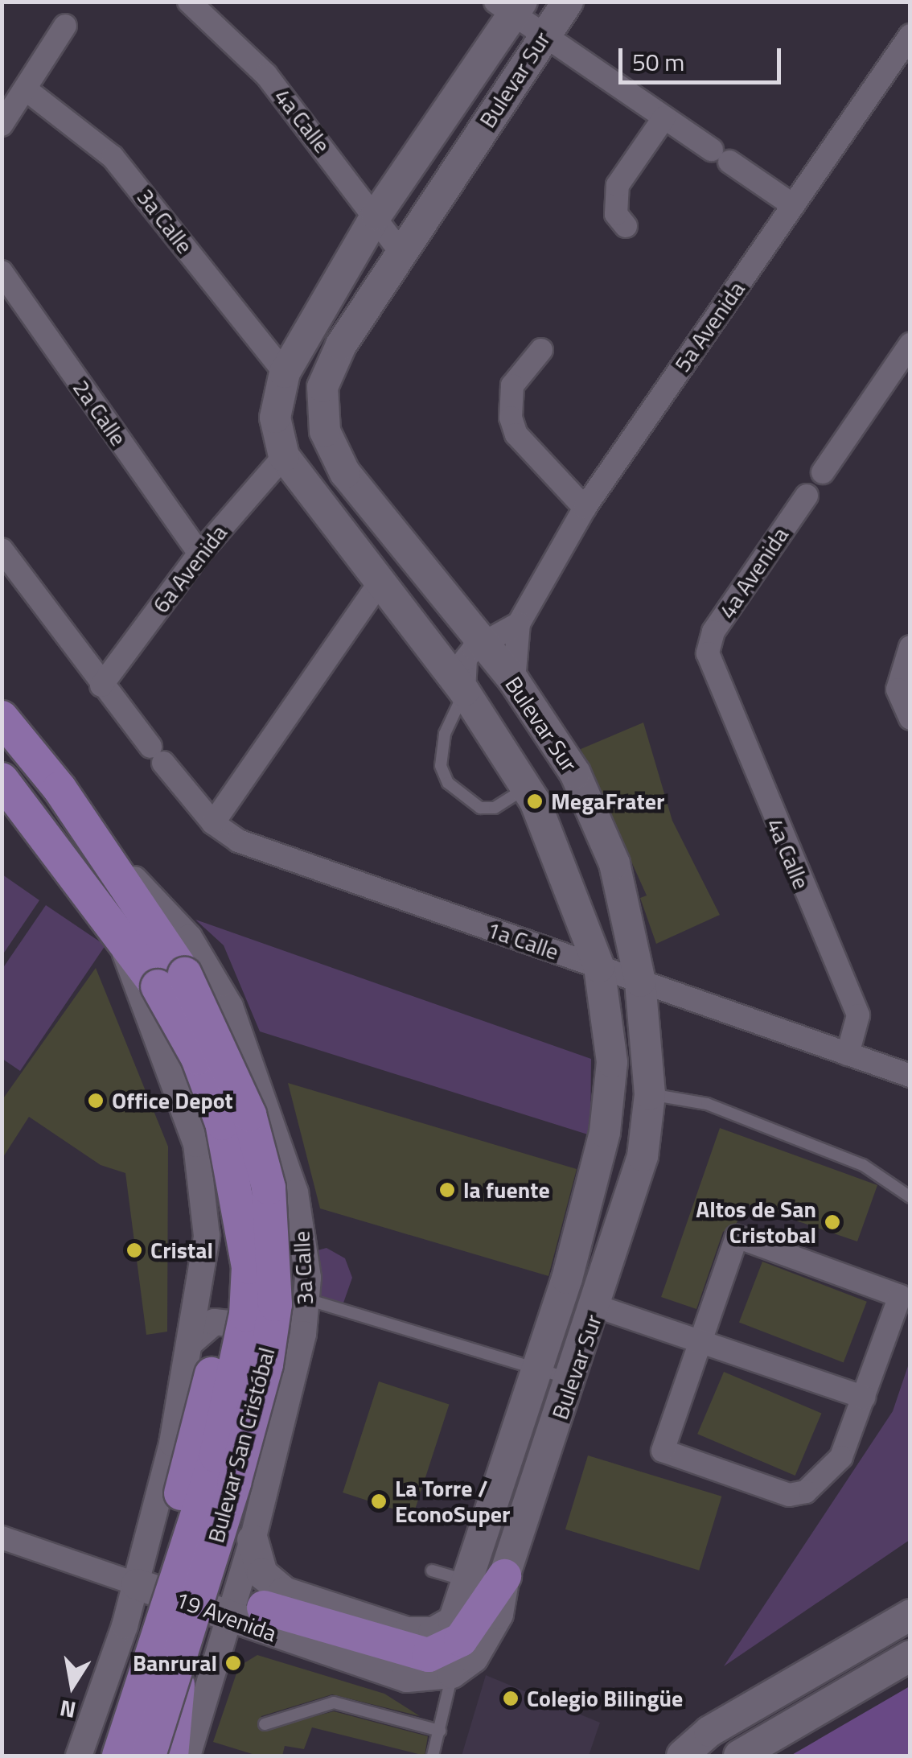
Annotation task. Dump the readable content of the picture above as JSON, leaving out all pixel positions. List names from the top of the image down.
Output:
{
  "streets": {
    "main road": ["Bulevar Sur", "Bulevar San Cristóbal", "19 Avenida"],
    "street": [
      "4a Calle",
      "3a Calle",
      "5a Avenida",
      "2a Calle",
      "6a Avenida",
      "4a Avenida",
      "1a Calle"
    ]
  },
  "crossings": [
    ["Bulevar Sur", "4a Calle"],
    ["Bulevar Sur", "3a Calle"],
    ["Bulevar Sur", "5a Avenida"],
    ["Bulevar Sur", "6a Avenida"],
    ["Bulevar Sur", "1a Calle"],
    ["Bulevar Sur", "19 Avenida"],
    ["4a Calle", "4a Avenida"],
    ["4a Calle", "1a Calle"],
    ["3a Calle", "Bulevar San Cristóbal"],
    ["3a Calle", "19 Avenida"],
    ["2a Calle", "6a Avenida"],
    ["6a Avenida", "1a Calle"]
  ],
  "places": [
    "MegaFrater",
    "Office Depot",
    "la fuente",
    "Altos de San Cristobal",
    "Cristal",
    "La Torre / EconoSuper",
    "Banrural",
    "Colegio Bilingüe"
  ],
  "scale_bar": "50 m",
  "north": "bottom"
}
